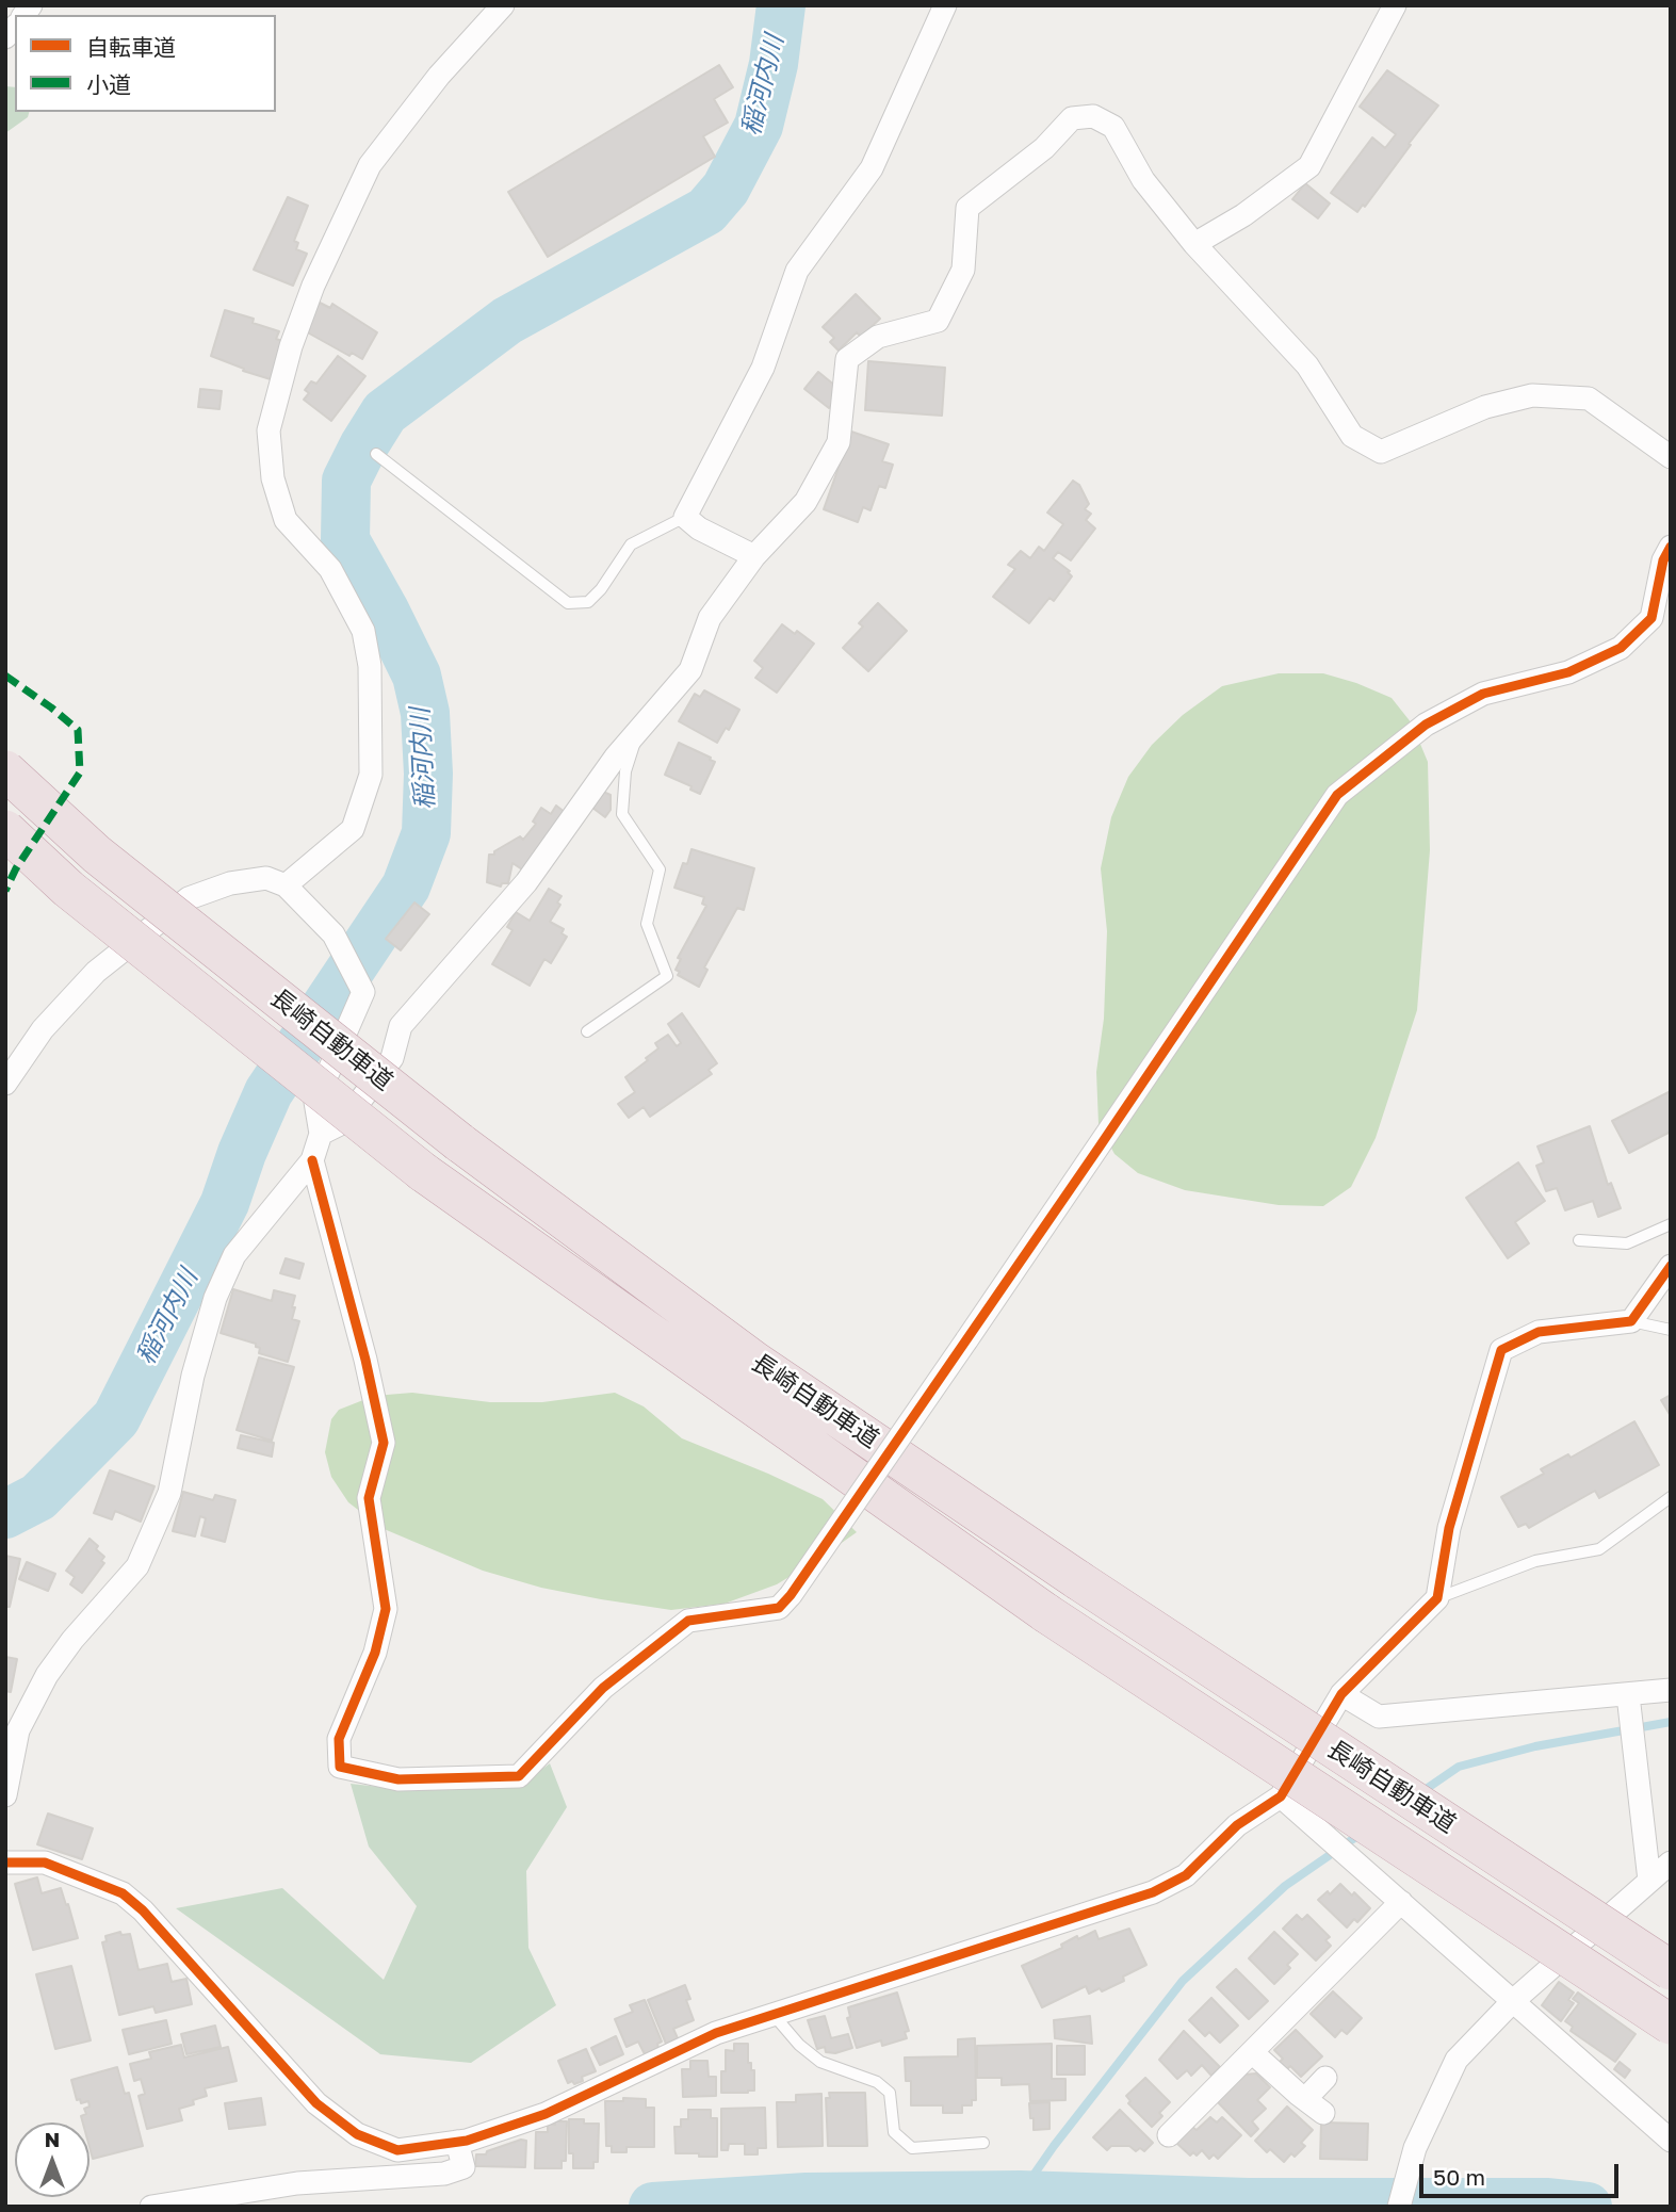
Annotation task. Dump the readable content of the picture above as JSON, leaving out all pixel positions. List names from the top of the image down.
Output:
{
  "streets": {
    "highway": ["長崎自動車道"]
  },
  "water": ["稲河内川"],
  "legend": ["自転車道", "小道"],
  "scale_bar": "50 m",
  "north": "top"
}
